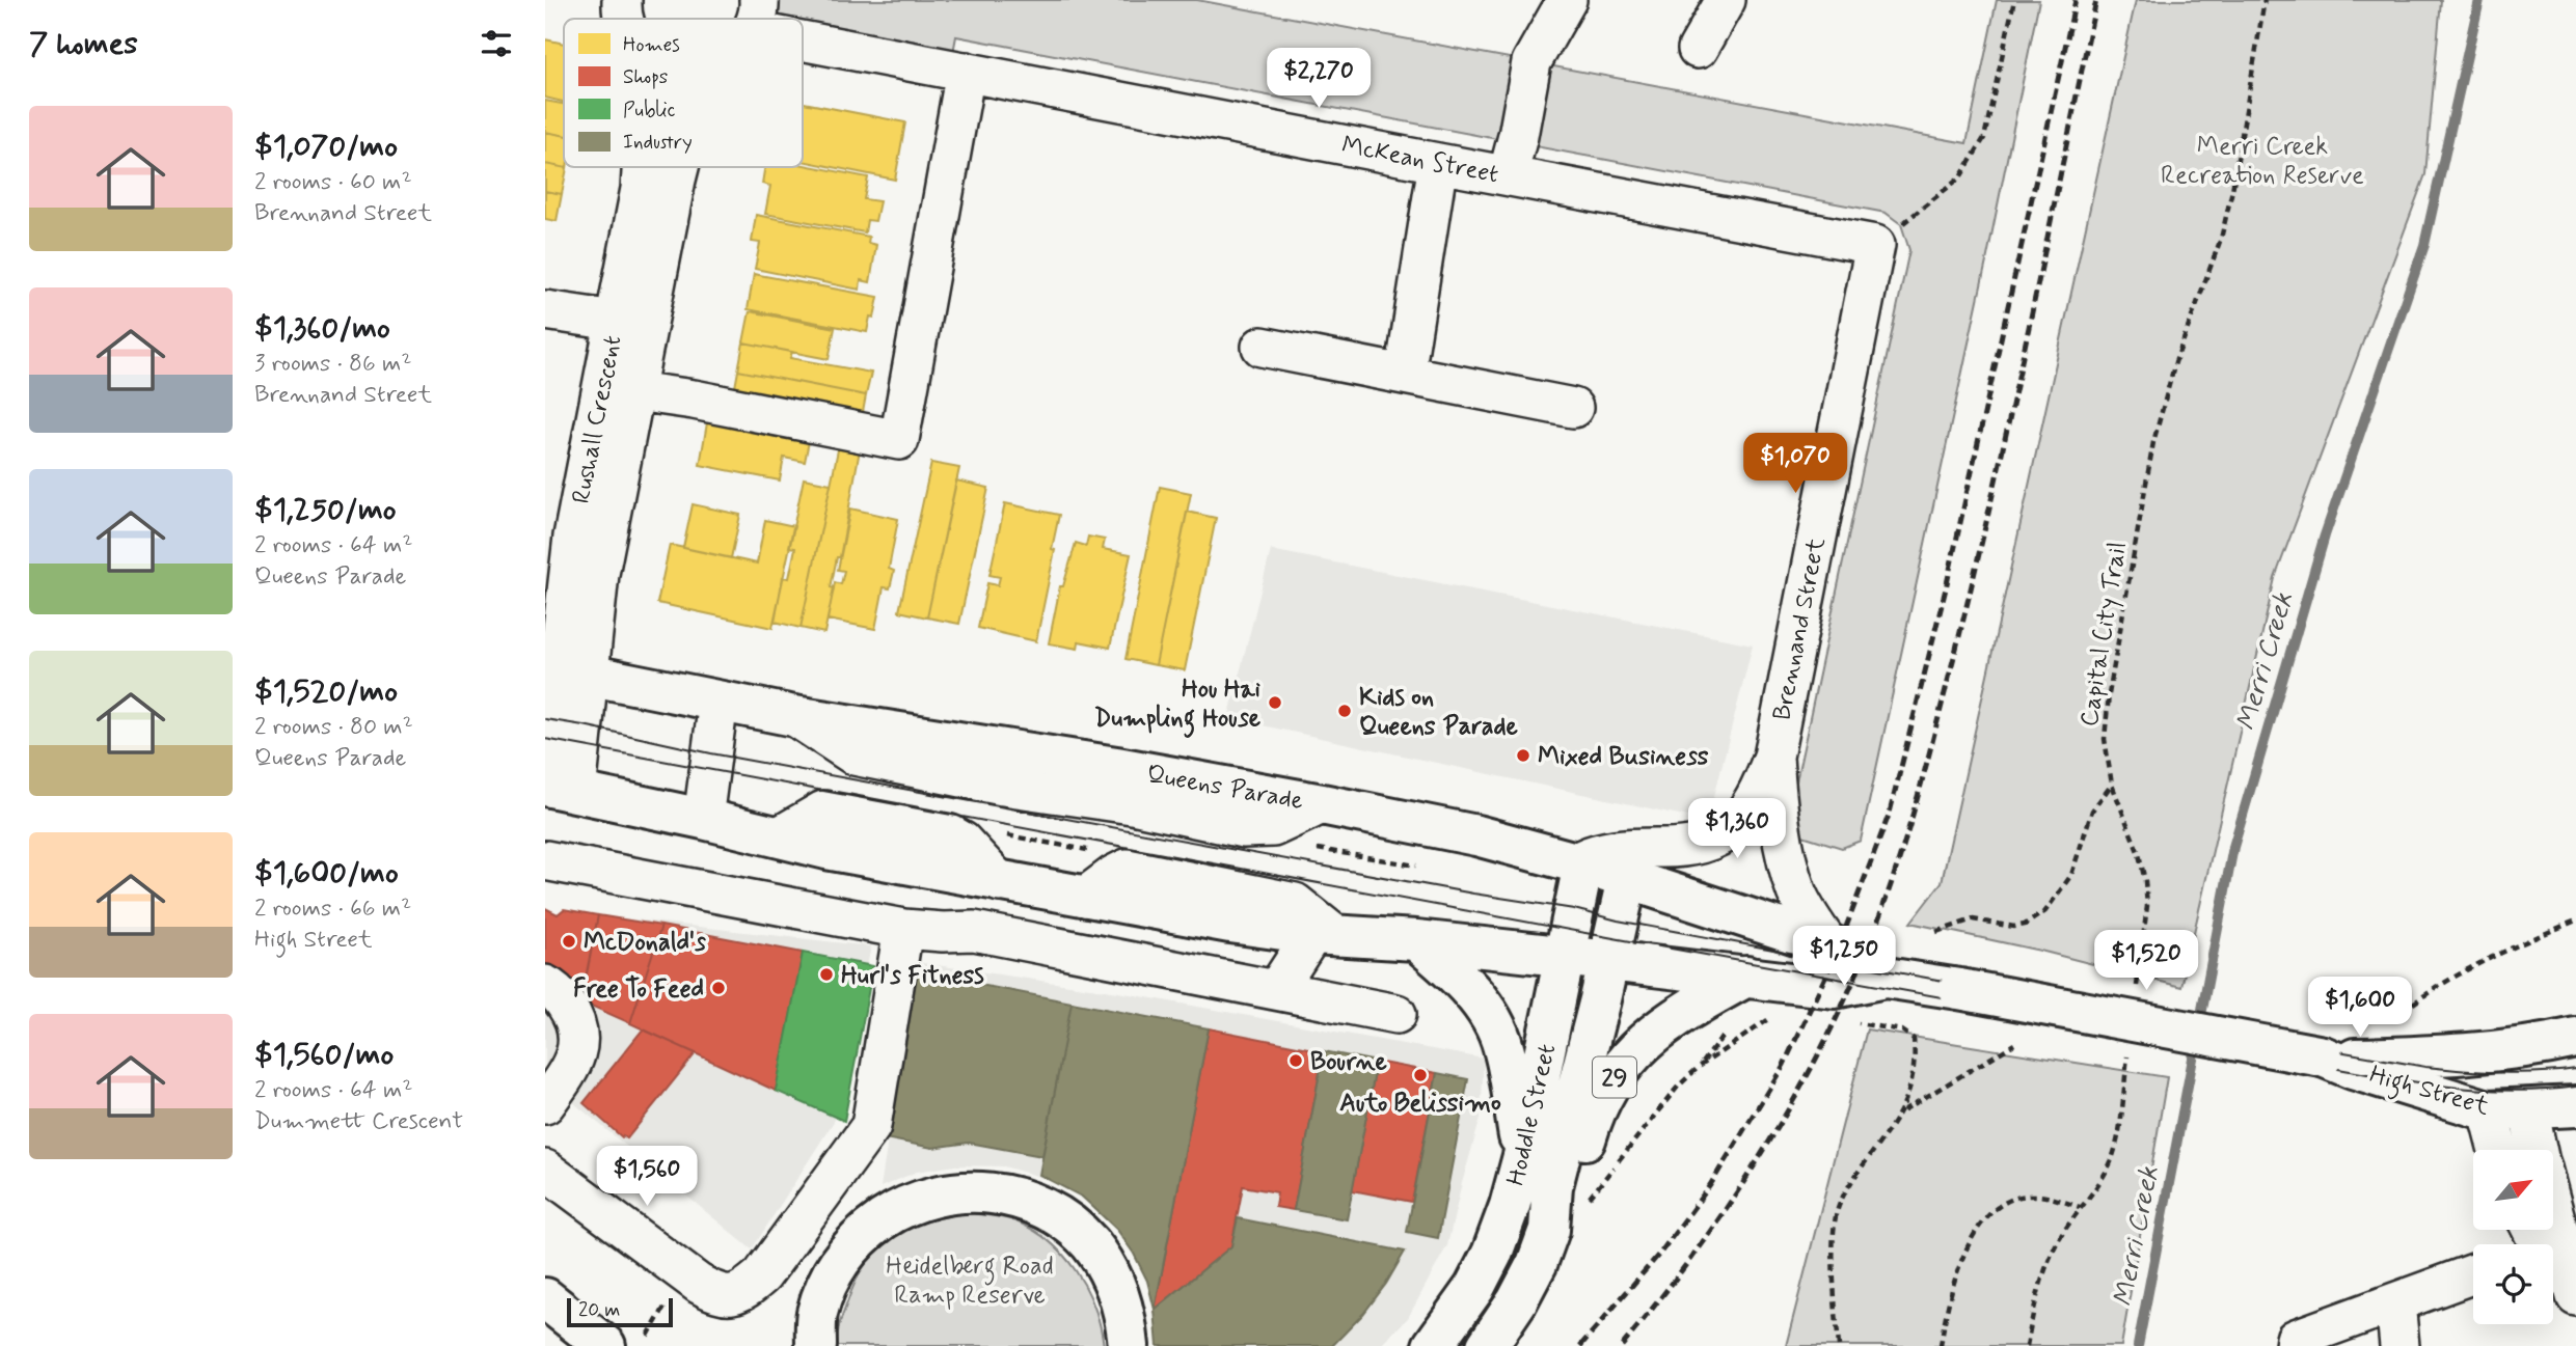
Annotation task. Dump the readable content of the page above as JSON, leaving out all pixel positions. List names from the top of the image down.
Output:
{
  "streets": {
    "main road": [
      "Queens Parade",
      "29",
      "High Street",
      "Hoddle Street"
    ],
    "street": ["McKean Street", "Rushall Crescent", "Brennand Street"],
    "path": ["Capital City Trail"]
  },
  "crossings": [
    ["McKean Street", "Brennand Street"],
    ["Rushall Crescent", "Queens Parade"],
    ["Brennand Street", "Queens Parade"],
    ["Brennand Street", "Hoddle Street"],
    ["Queens Parade", "29"],
    ["Queens Parade", "High Street"],
    ["Queens Parade", "Hoddle Street"],
    ["29", "Hoddle Street"]
  ],
  "water": ["Merri Creek"],
  "parks": ["Merri Creek Recreation Reserve", "Heidelberg Road Ramp Reserve"],
  "places": [
    "Hou Hai Dumpling House",
    "Kids on Queens Parade",
    "Mixed Business",
    "McDonald's",
    "Hurl's Fitness",
    "Free To Feed",
    "Bourne",
    "Auto Belissimo"
  ],
  "legend": [
    "Homes",
    "Shops",
    "Public",
    "Industry"
  ],
  "scale_bar": "20 m",
  "north": "top right",
  "page": {
    "heading": "7 homes",
    "price": [
      "$2,270",
      "$1,070",
      "$1,360",
      "$1,250",
      "$1,520",
      "$1,600",
      "$1,560"
    ],
    "list": [
      {
        "name": "$1,070/mo",
        "note": "2 rooms · 60 m² · Brennand Street"
      },
      {
        "name": "$1,360/mo",
        "note": "3 rooms · 86 m² · Brennand Street"
      },
      {
        "name": "$1,250/mo",
        "note": "2 rooms · 64 m² · Queens Parade"
      },
      {
        "name": "$1,520/mo",
        "note": "2 rooms · 80 m² · Queens Parade"
      },
      {
        "name": "$1,600/mo",
        "note": "2 rooms · 66 m² · High Street"
      },
      {
        "name": "$1,560/mo",
        "note": "2 rooms · 64 m² · Dummett Crescent"
      }
    ],
    "scale": "20 m"
  }
}
